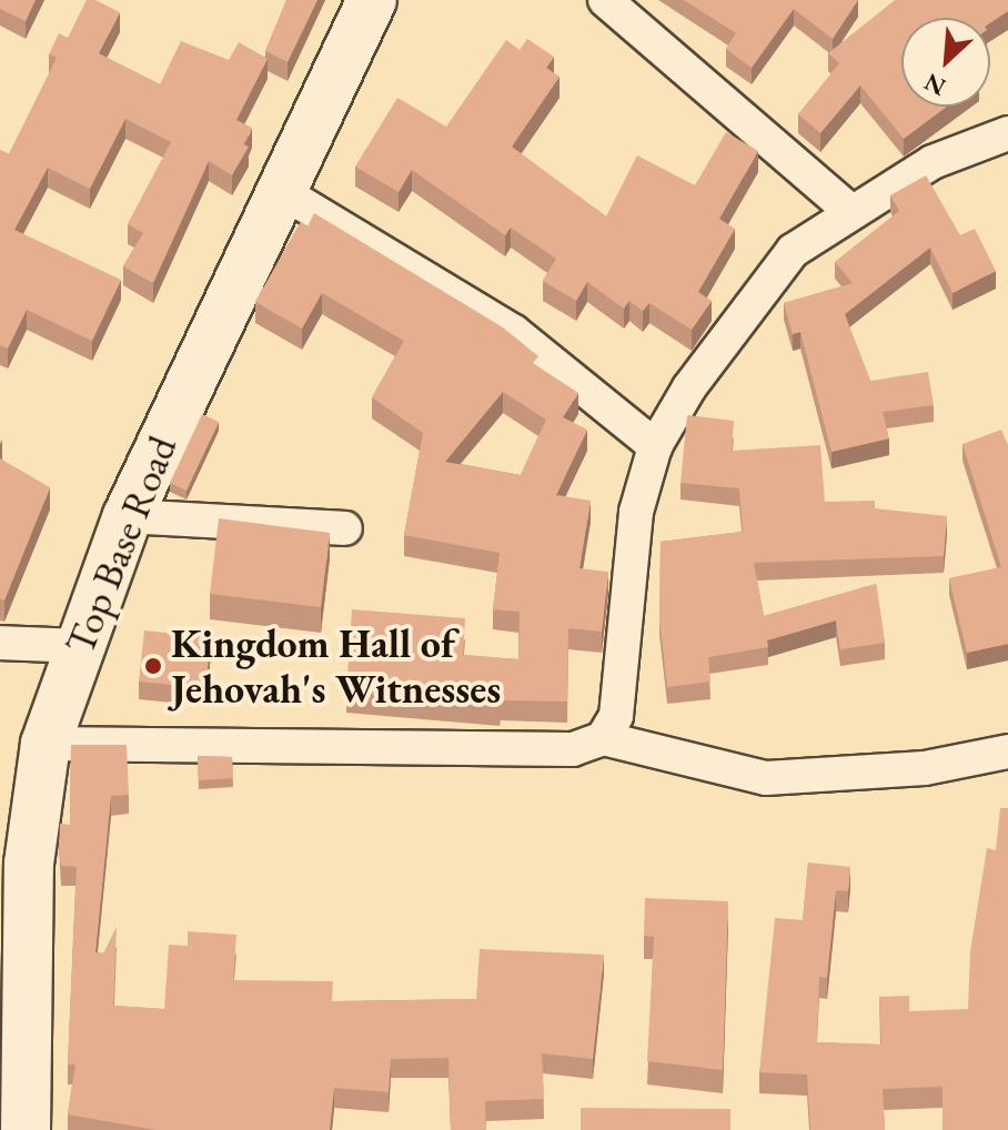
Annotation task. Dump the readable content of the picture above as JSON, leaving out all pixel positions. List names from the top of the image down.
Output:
{
  "streets": {
    "street": ["Top Base Road"]
  },
  "places": ["Kingdom Hall of Jehovah's Witnesses"],
  "north": "bottom left"
}
